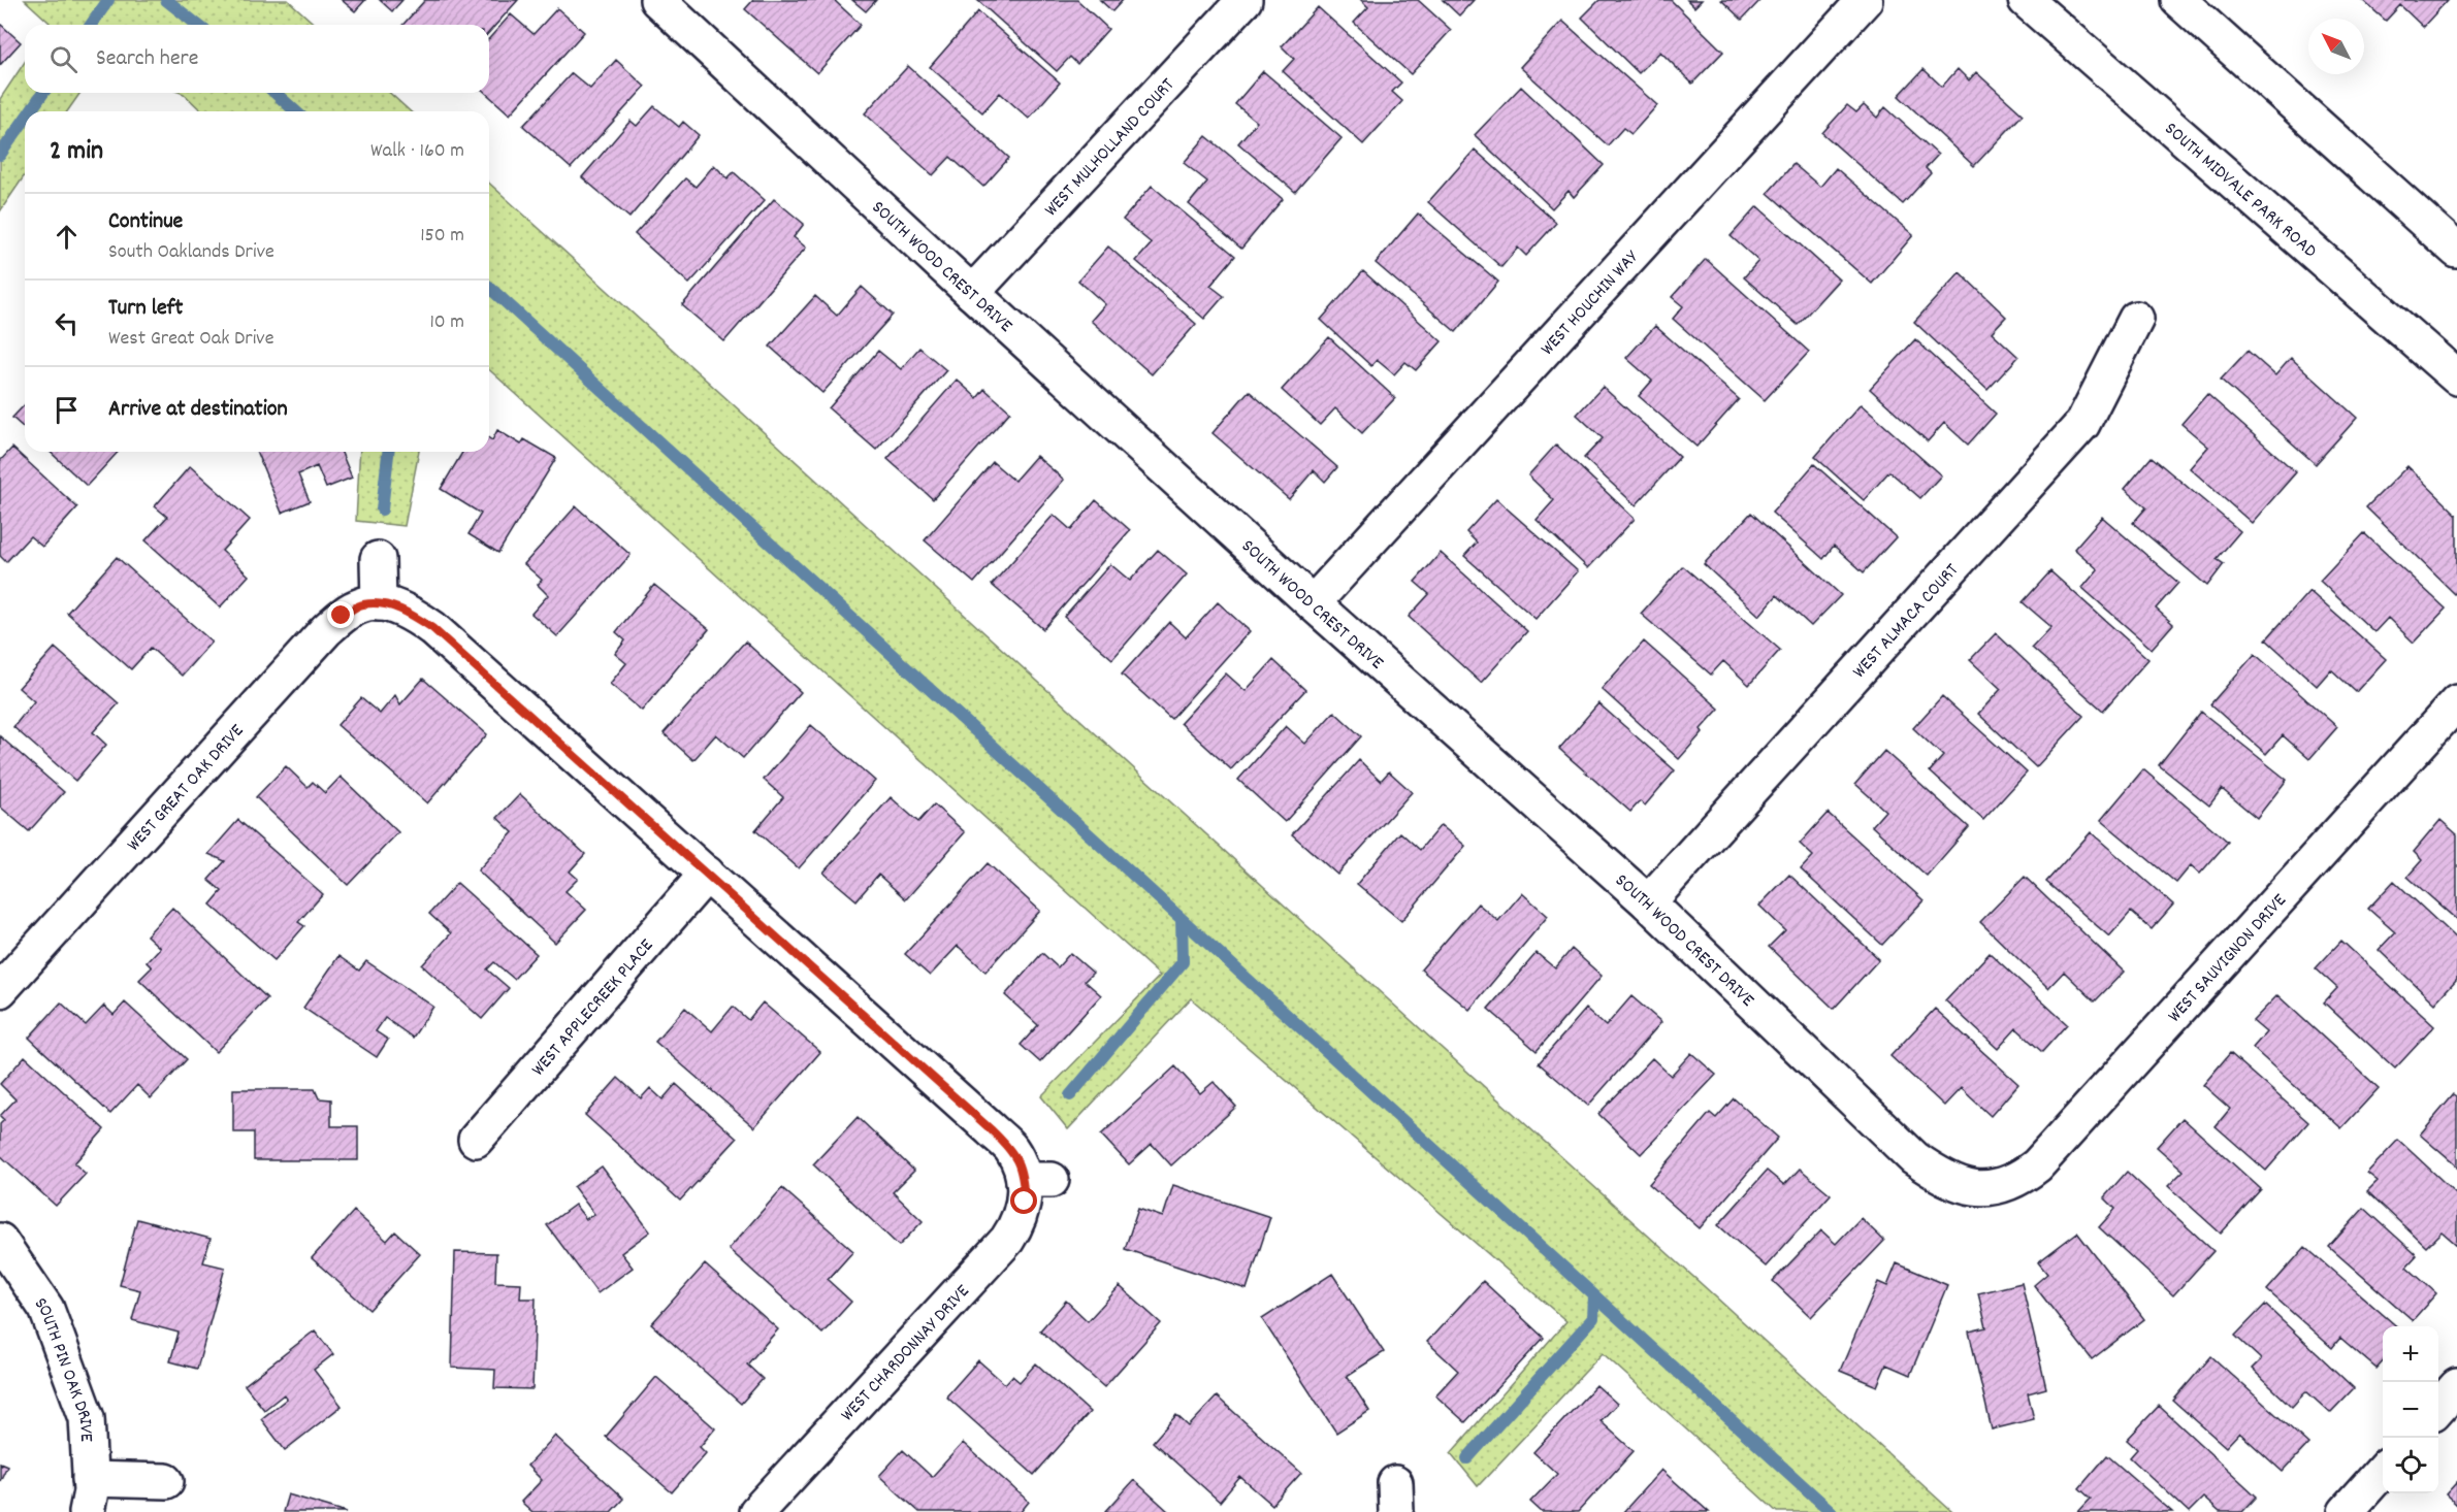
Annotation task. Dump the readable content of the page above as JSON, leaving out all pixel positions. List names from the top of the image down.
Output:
{
  "streets": {
    "street": [
      "WEST MULHOLLAND COURT",
      "SOUTH MIDVALE PARK ROAD",
      "SOUTH WOOD CREST DRIVE",
      "WEST HOUCHIN WAY",
      "WEST ALMACA COURT",
      "WEST GREAT OAK DRIVE",
      "WEST SAUVIGNON DRIVE",
      "WEST APPLECREEK PLACE",
      "WEST CHARDONNAY DRIVE",
      "SOUTH PIN OAK DRIVE"
    ]
  },
  "crossings": [
    ["WEST MULHOLLAND COURT", "SOUTH WOOD CREST DRIVE"],
    ["SOUTH WOOD CREST DRIVE", "WEST HOUCHIN WAY"],
    ["SOUTH WOOD CREST DRIVE", "WEST ALMACA COURT"],
    ["SOUTH WOOD CREST DRIVE", "WEST SAUVIGNON DRIVE"],
    ["WEST APPLECREEK PLACE", "WEST CHARDONNAY DRIVE"]
  ],
  "north": "top left",
  "page": {
    "search": "Search here",
    "heading": ["2 min", "Walk · 160 m"],
    "list": [
      ["Continue", "South Oaklands Drive", "150 m"],
      ["Turn left", "West Great Oak Drive", "10 m"],
      "Arrive at destination"
    ],
    "map_buttons": ["+", "−"]
  }
}
